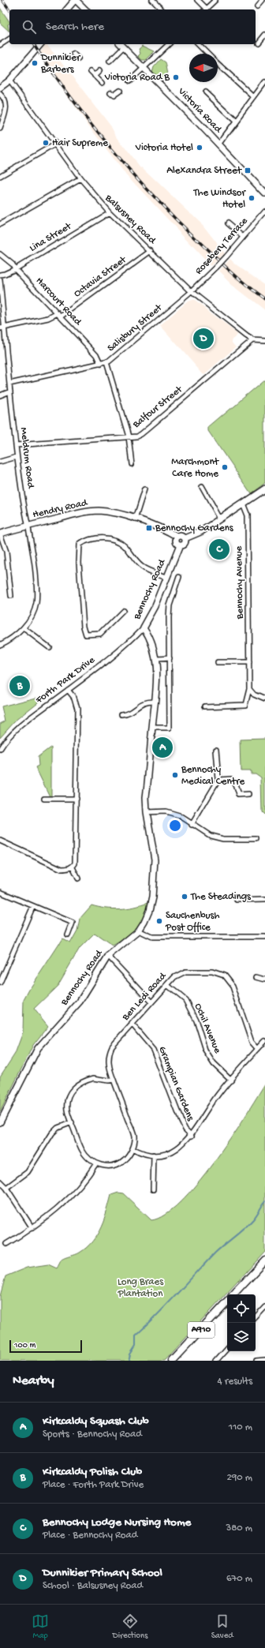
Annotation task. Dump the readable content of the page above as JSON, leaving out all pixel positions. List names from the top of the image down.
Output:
{
  "streets": {
    "main road": ["A910"],
    "street": [
      "Victoria Road",
      "Balsusney Road",
      "Lina Street",
      "Rosebery Terrace",
      "Octavia Street",
      "Harcourt Road",
      "Salisbury Street",
      "Balfour Street",
      "Meldrum Road",
      "Hendry Road",
      "Bennochy Avenue",
      "Bennochy Road",
      "Forth Park Drive",
      "Ben Ledi Road",
      "Ochil Avenue",
      "Grampian Gardens"
    ]
  },
  "crossings": [
    ["Balsusney Road", "Lina Street"],
    ["Balsusney Road", "Rosebery Terrace"],
    ["Balsusney Road", "Octavia Street"],
    ["Balsusney Road", "Salisbury Street"],
    ["Balsusney Road", "Balfour Street"],
    ["Lina Street", "Harcourt Road"],
    ["Rosebery Terrace", "Salisbury Street"],
    ["Octavia Street", "Harcourt Road"],
    ["Harcourt Road", "Salisbury Street"],
    ["Salisbury Street", "Meldrum Road"],
    ["Balfour Street", "Meldrum Road"],
    ["Meldrum Road", "Hendry Road"],
    ["Hendry Road", "Bennochy Road"],
    ["Bennochy Road", "Forth Park Drive"],
    ["Ben Ledi Road", "Ochil Avenue"],
    ["Ben Ledi Road", "Grampian Gardens"]
  ],
  "parks": ["Long Braes Plantation"],
  "places": {
    "other": [
      "Dunnikier Barbers",
      "Victoria Road B",
      "Hair Supreme",
      "Victoria Hotel",
      "The Windsor Hotel",
      "Marchmont Care Home",
      "Bennochy Medical Centre",
      "The Steadings",
      "Sauchenbush Post Office"
    ],
    "transit": ["Alexandra Street", "Bennochy Gardens"]
  },
  "scale_bar": "100 m",
  "north": "left",
  "page": {
    "search": "Search here",
    "pins": [
      "D",
      "C",
      "B",
      "A"
    ],
    "scale": "100 m",
    "heading": ["Nearby", "4 results"],
    "list": [
      {
        "mark": "A",
        "name": "Kirkcaldy Squash Club",
        "note": "Sports · Bennochy Road",
        "value": "110 m"
      },
      {
        "mark": "B",
        "name": "Kirkcaldy Polish Club",
        "note": "Place · Forth Park Drive",
        "value": "290 m"
      },
      {
        "mark": "C",
        "name": "Bennochy Lodge Nursing Home",
        "note": "Place · Bennochy Road",
        "value": "380 m"
      },
      {
        "mark": "D",
        "name": "Dunnikier Primary School",
        "note": "School · Balsusney Road",
        "value": "670 m"
      }
    ],
    "nav": ["Map", "Directions", "Saved"]
  }
}
